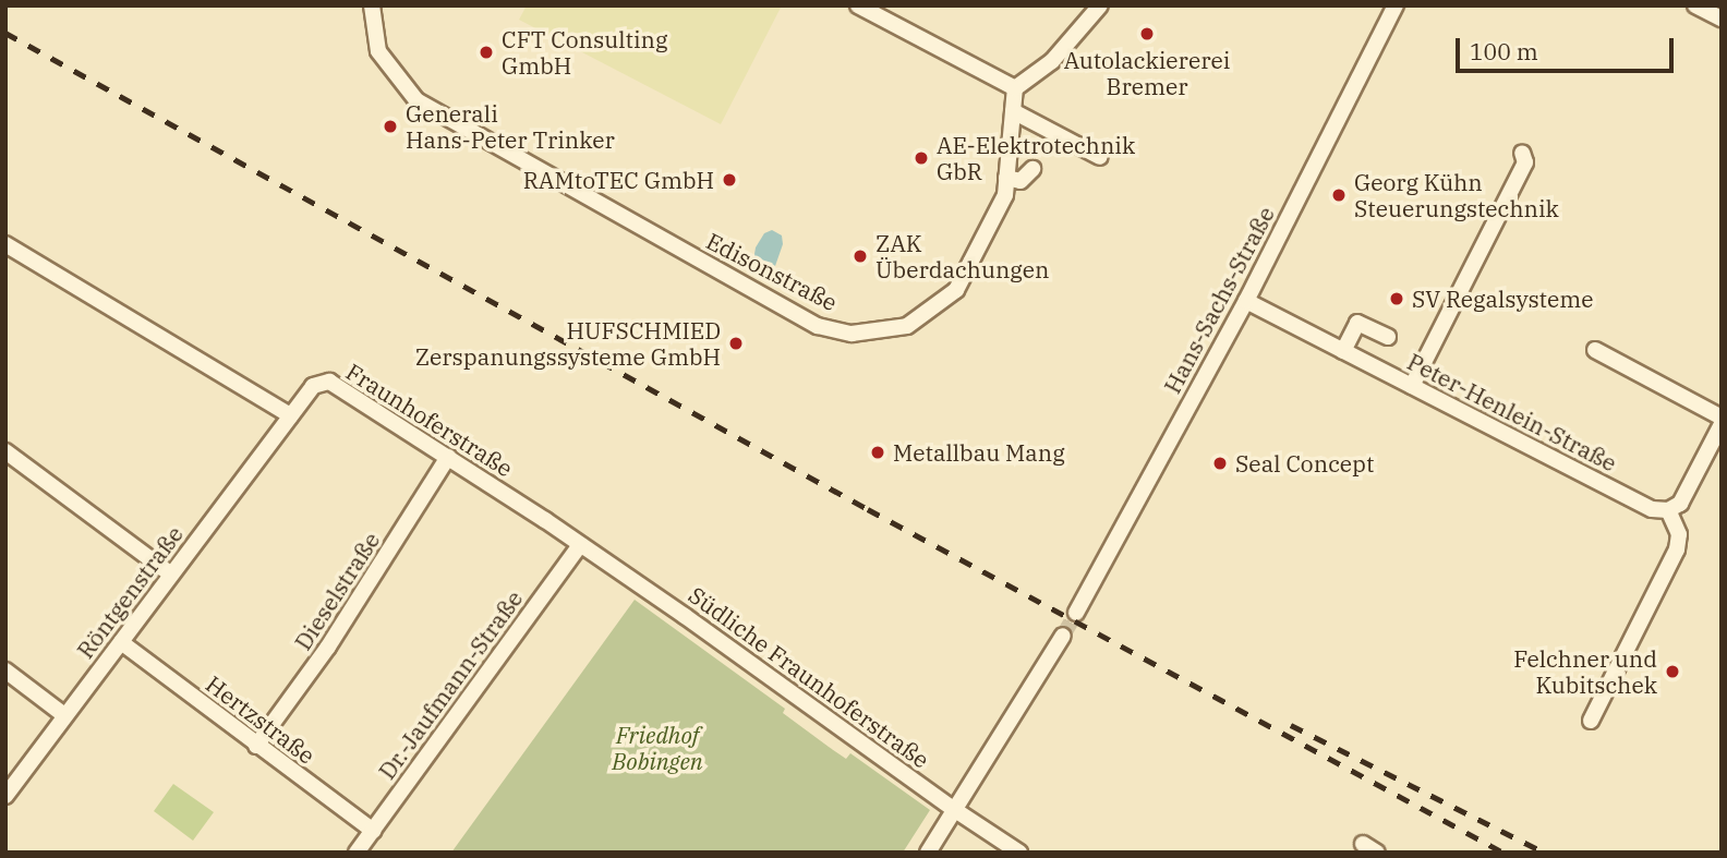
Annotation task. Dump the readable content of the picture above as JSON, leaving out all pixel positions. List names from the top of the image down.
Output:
{
  "streets": {
    "street": [
      "Edisonstraße",
      "Hans-Sachs-Straße",
      "Peter-Henlein-Straße",
      "Fraunhoferstraße",
      "Dieselstraße",
      "Röntgenstraße",
      "Südliche Fraunhoferstraße",
      "Dr.-Jaufmann-Straße",
      "Hertzstraße"
    ]
  },
  "crossings": [
    ["Hans-Sachs-Straße", "Peter-Henlein-Straße"],
    ["Fraunhoferstraße", "Dieselstraße"],
    ["Fraunhoferstraße", "Röntgenstraße"],
    ["Fraunhoferstraße", "Südliche Fraunhoferstraße"],
    ["Fraunhoferstraße", "Dr.-Jaufmann-Straße"],
    ["Dieselstraße", "Hertzstraße"],
    ["Röntgenstraße", "Hertzstraße"],
    ["Dr.-Jaufmann-Straße", "Hertzstraße"]
  ],
  "parks": ["Friedhof Bobingen"],
  "places": [
    "Autolackiererei Bremer",
    "CFT Consulting GmbH",
    "Generali Hans-Peter Trinker",
    "AE-Elektrotechnik GbR",
    "RAMtoTEC GmbH",
    "Georg Kühn Steuerungstechnik",
    "ZAK Überdachungen",
    "SV Regalsysteme",
    "HUFSCHMIED Zerspanungssysteme GmbH",
    "Metallbau Mang",
    "Seal Concept",
    "Felchner und Kubitschek"
  ],
  "scale_bar": "100 m"
}
